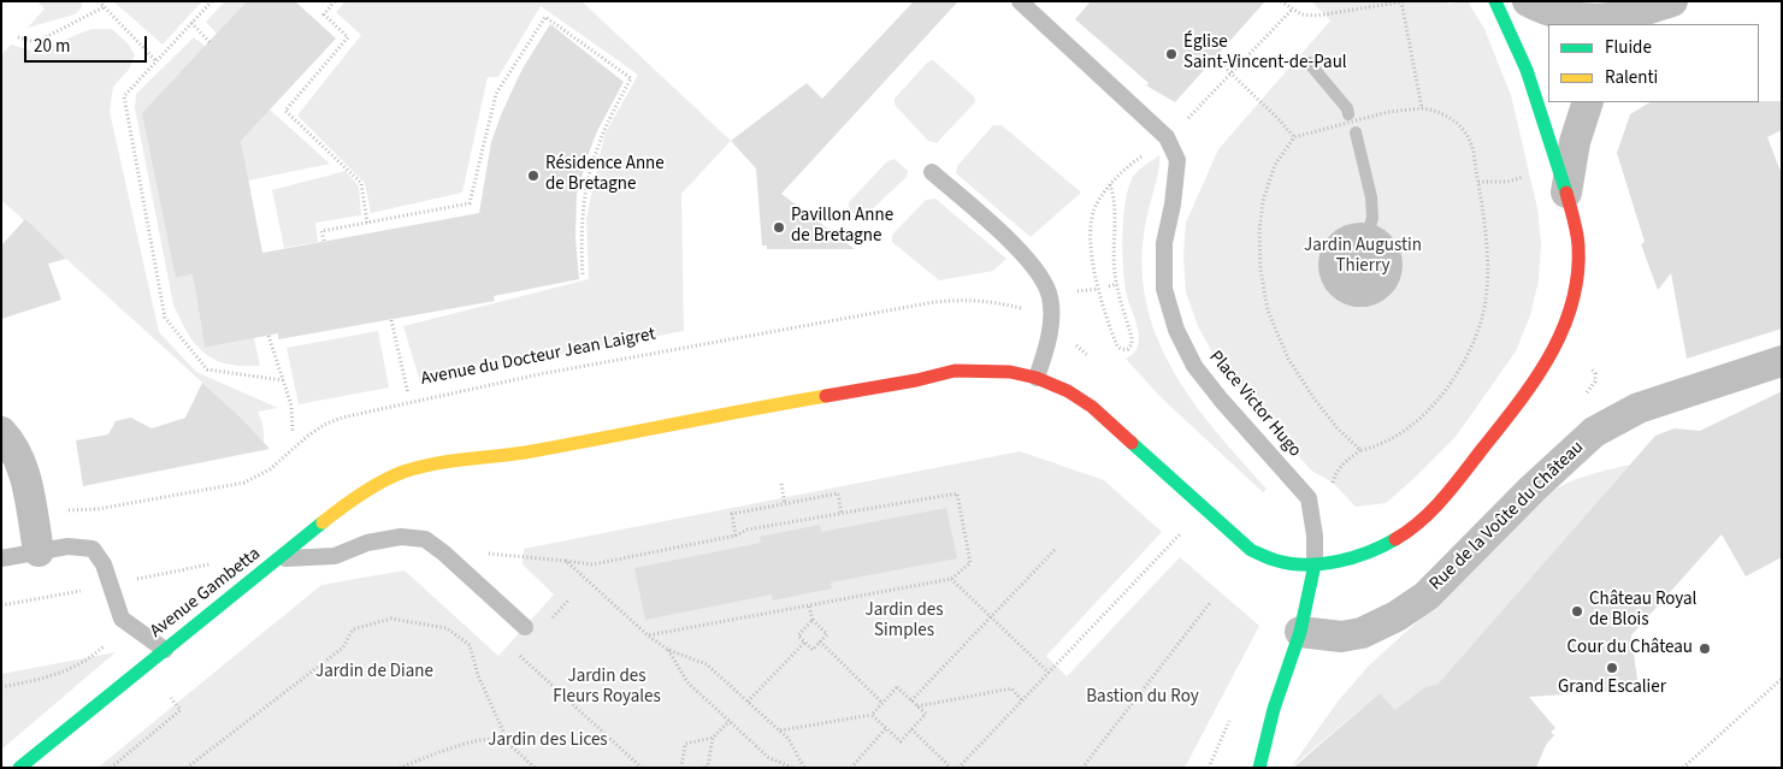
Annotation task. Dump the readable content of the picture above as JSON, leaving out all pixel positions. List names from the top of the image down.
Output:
{
  "streets": {
    "main road": ["Avenue Gambetta"],
    "street": ["Rue de la Voûte du Château"],
    "lane": ["Place Victor Hugo"],
    "path": ["Avenue du Docteur Jean Laigret"]
  },
  "crossings": [
    ["Place Victor Hugo", "Avenue Gambetta"]
  ],
  "parks": [
    "Jardin Augustin Thierry",
    "Jardin des Simples",
    "Jardin de Diane",
    "Jardin des Fleurs Royales",
    "Bastion du Roy",
    "Jardin des Lices"
  ],
  "places": [
    "Église Saint-Vincent-de-Paul",
    "Résidence Anne de Bretagne",
    "Pavillon Anne de Bretagne",
    "Château Royal de Blois",
    "Cour du Château",
    "Grand Escalier"
  ],
  "legend": ["Fluide", "Ralenti"],
  "scale_bar": "20 m"
}
